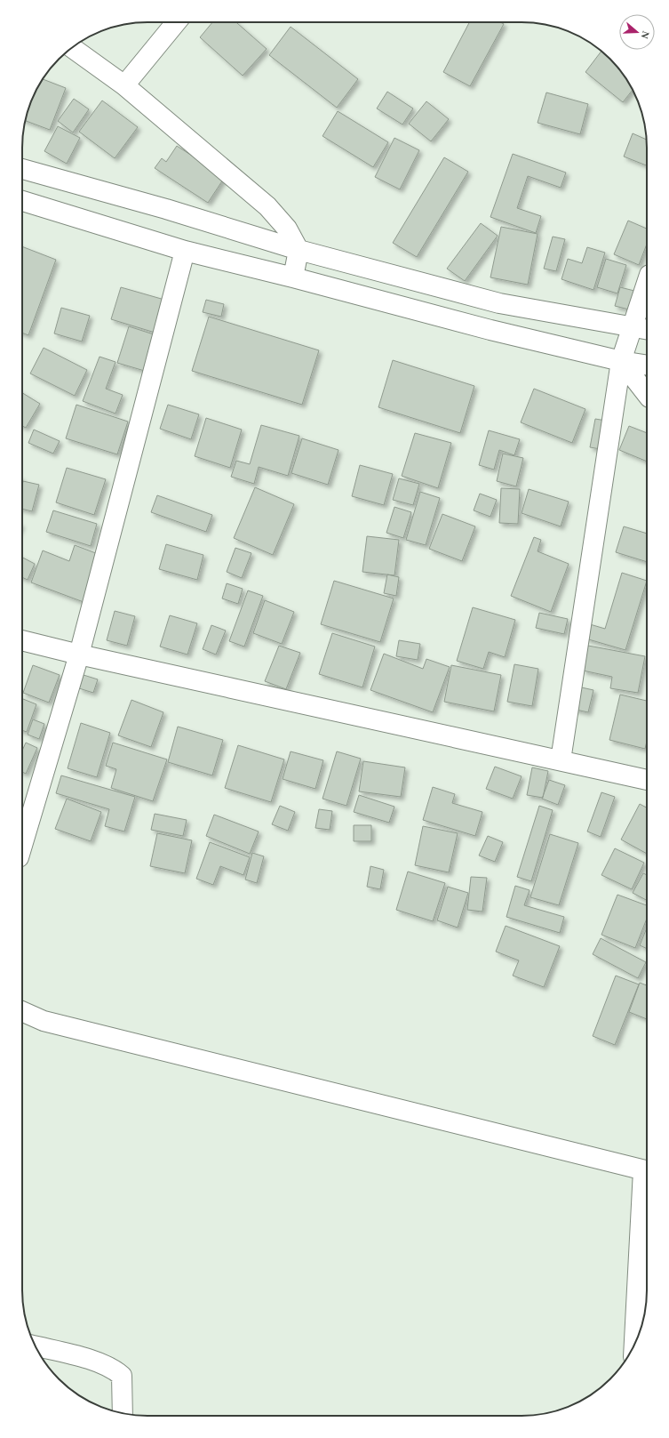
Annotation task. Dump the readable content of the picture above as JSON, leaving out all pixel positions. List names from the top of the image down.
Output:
{
  "north": "right"
}
